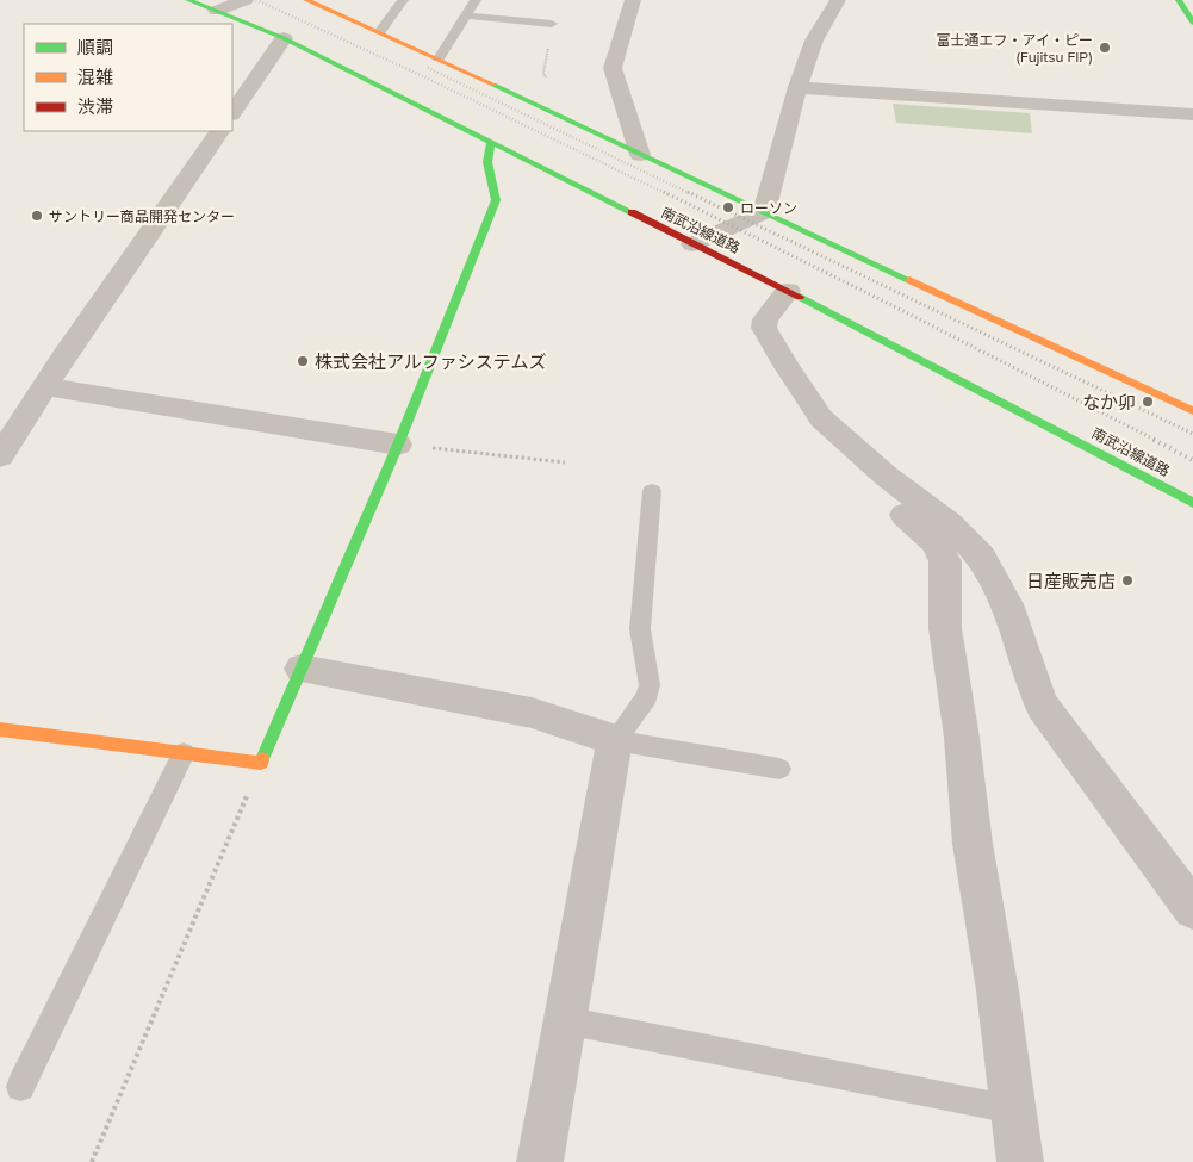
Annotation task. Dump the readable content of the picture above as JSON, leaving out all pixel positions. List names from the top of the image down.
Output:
{
  "streets": {
    "street": ["南武沿線道路"]
  },
  "places": [
    "富士通エフ・アイ・ピー (Fujitsu FIP)",
    "ローソン",
    "サントリー商品開発センター",
    "株式会社アルファシステムズ",
    "なか卯",
    "日産販売店"
  ],
  "legend": ["順調", "混雑", "渋滞"]
}
